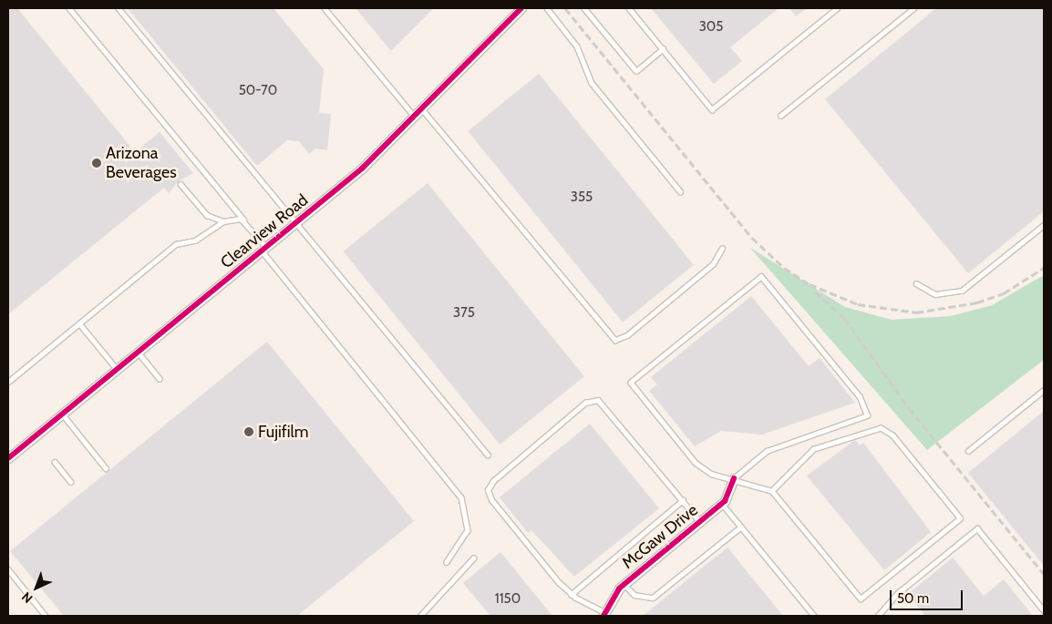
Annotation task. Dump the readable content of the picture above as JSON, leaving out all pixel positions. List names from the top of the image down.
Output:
{
  "streets": {
    "street": ["Clearview Road", "McGaw Drive"]
  },
  "places": ["Arizona Beverages", "Fujifilm"],
  "house_numbers": [
    "305",
    "50-70",
    "355",
    "375",
    "1150"
  ],
  "scale_bar": "50 m",
  "north": "bottom left"
}
